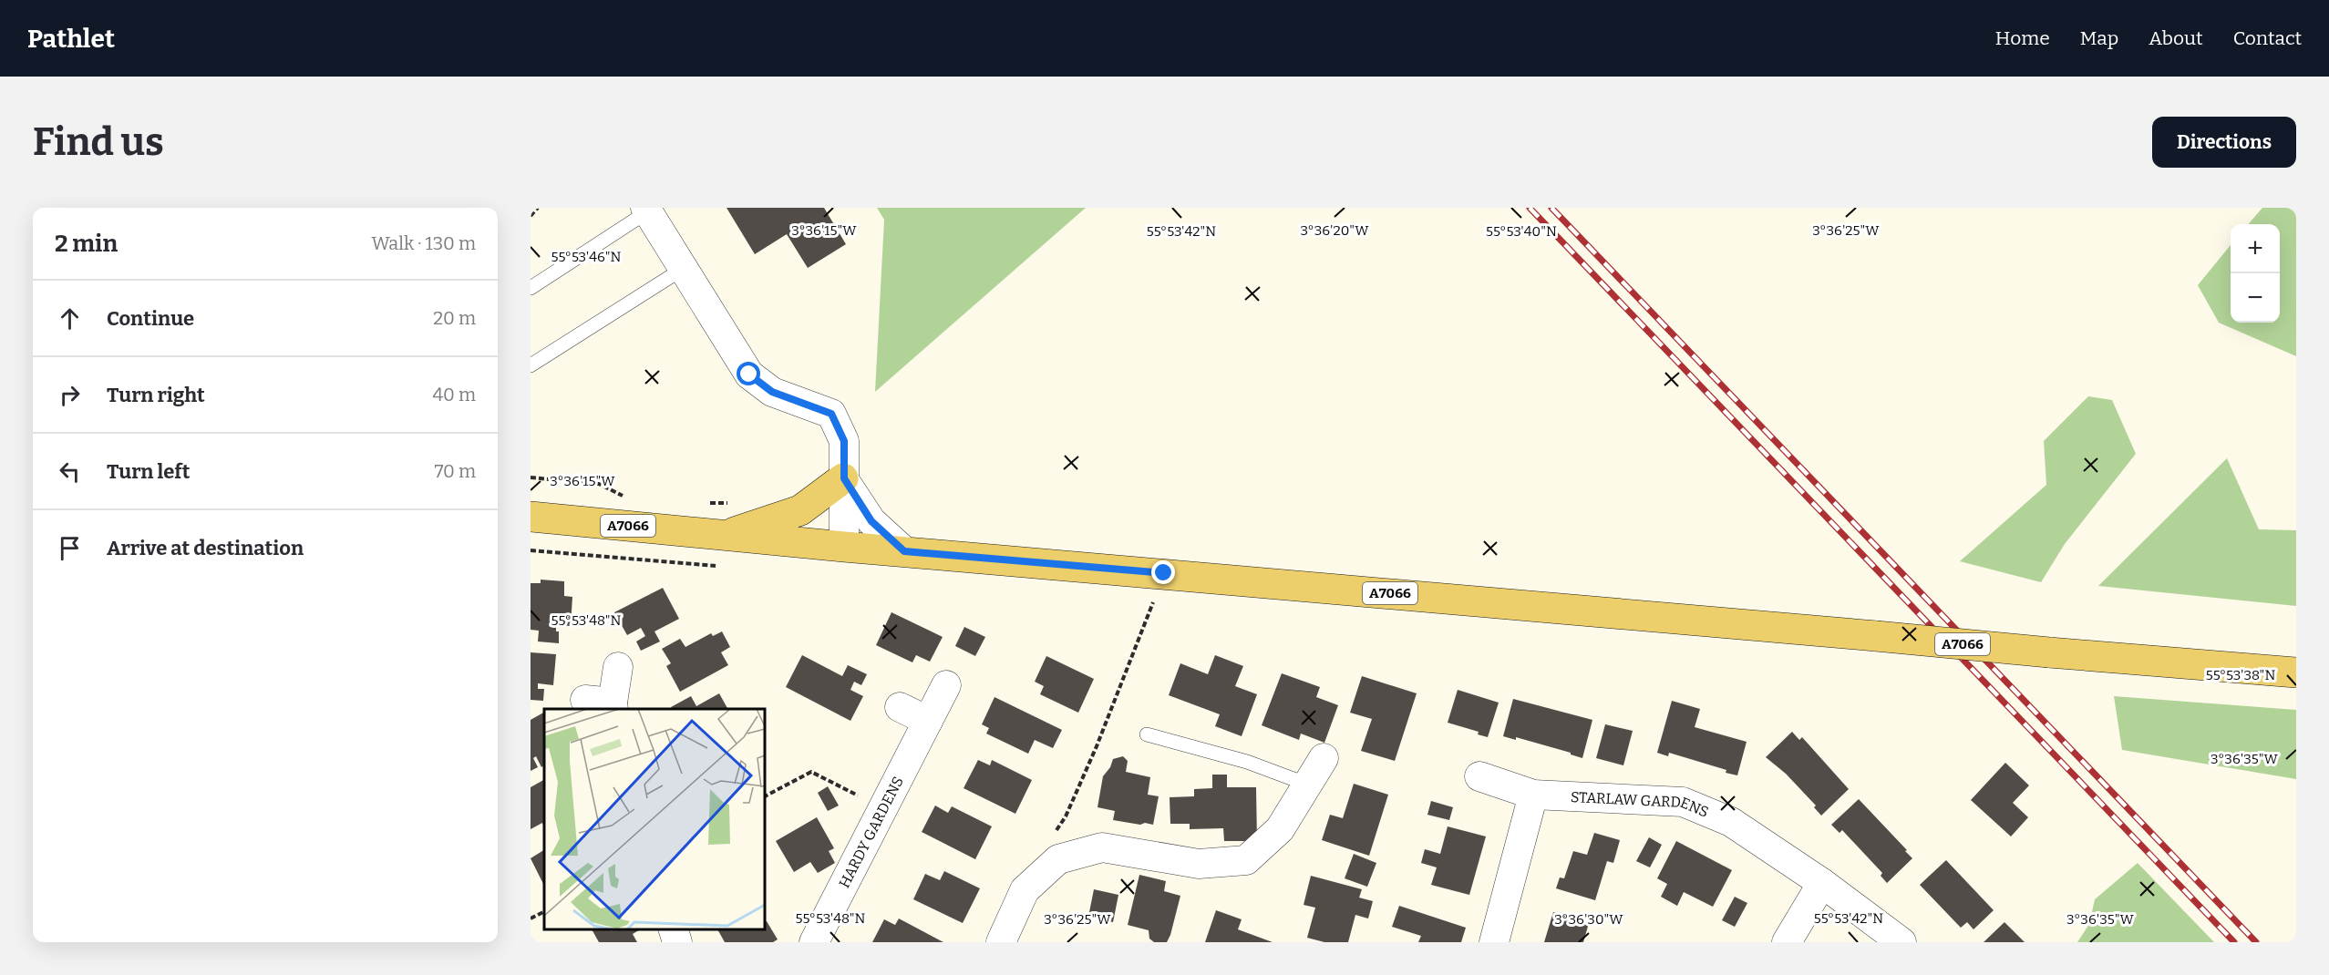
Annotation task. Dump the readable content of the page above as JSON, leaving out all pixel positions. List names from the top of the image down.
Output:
{
  "streets": {
    "main road": ["A7066"],
    "street": ["STARLAW GARDENS", "HARDY GARDENS"]
  },
  "page": {
    "header": "Pathlet",
    "nav": [
      "Home",
      "Map",
      "About",
      "Contact"
    ],
    "buttons": "Directions",
    "title": "Find us",
    "heading": ["2 min", "Walk · 130 m"],
    "map_buttons": ["+", "−"],
    "list": [
      ["Continue", "20 m"],
      ["Turn right", "40 m"],
      ["Turn left", "70 m"],
      "Arrive at destination"
    ]
  },
  "coordinates": [
    "3°36'15\"W",
    "3°36'20\"W",
    "3°36'25\"W",
    "55°53'42\"N",
    "55°53'40\"N",
    "55°53'46\"N",
    "55°53'48\"N",
    "55°53'38\"N",
    "3°36'35\"W",
    "3°36'30\"W"
  ]
}
